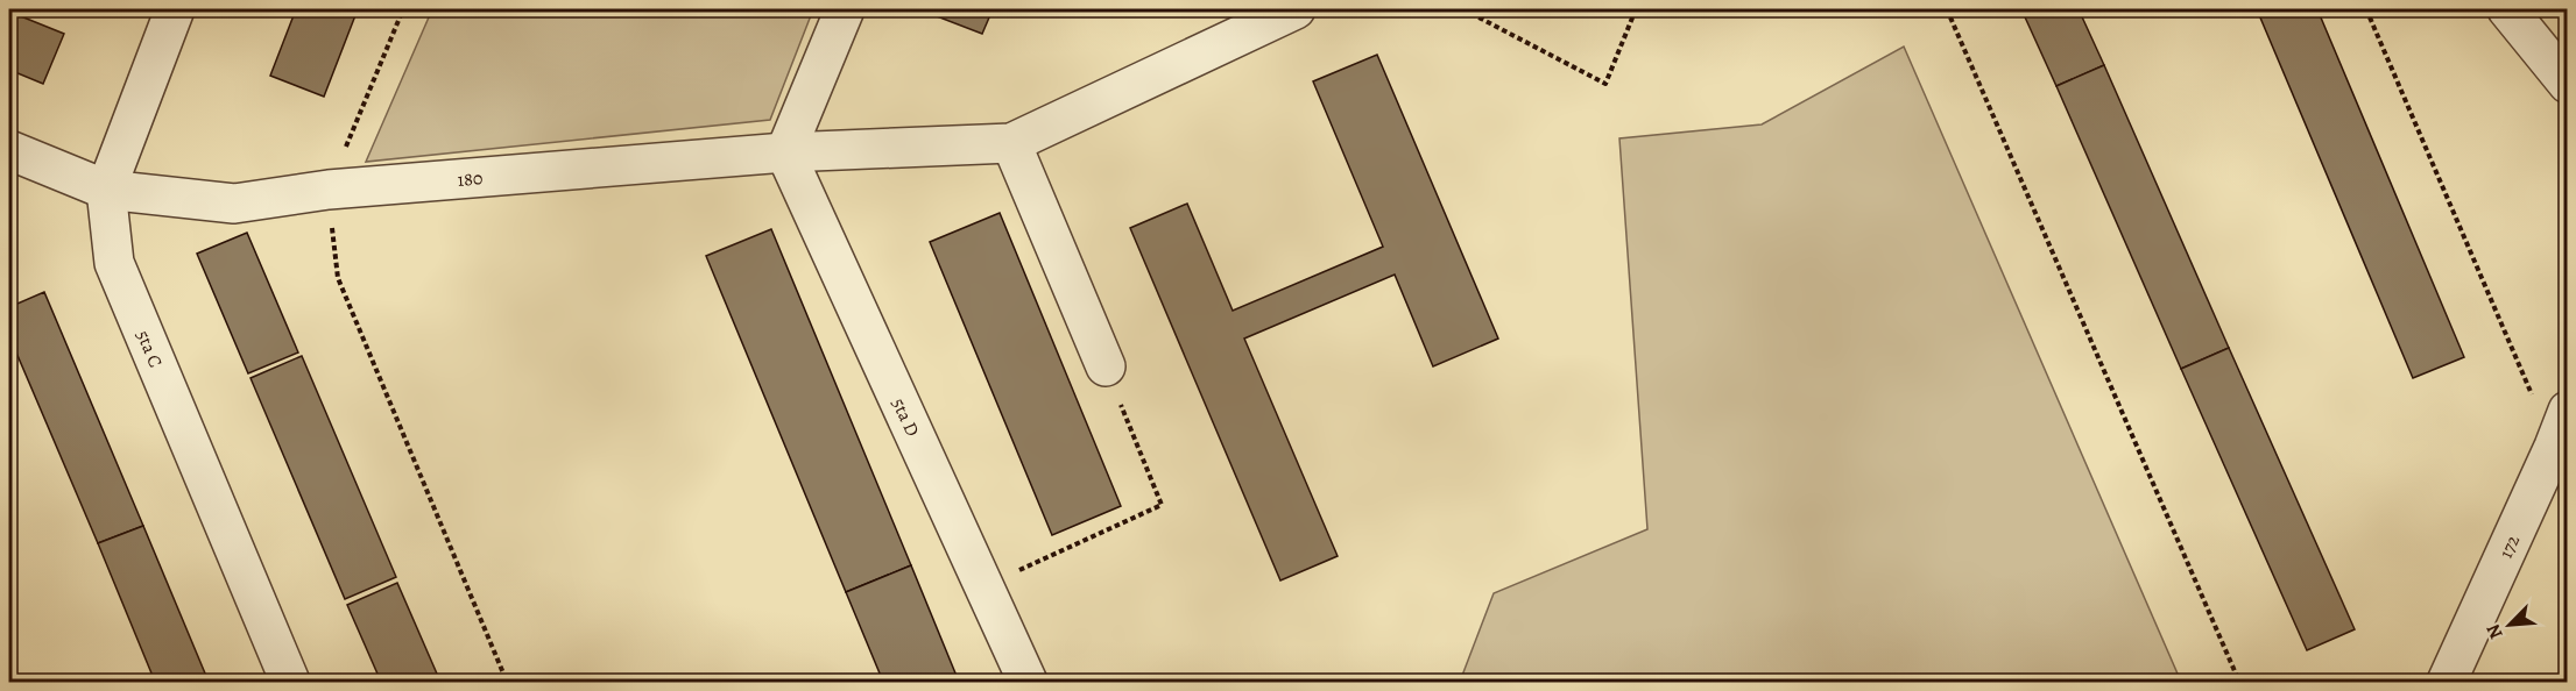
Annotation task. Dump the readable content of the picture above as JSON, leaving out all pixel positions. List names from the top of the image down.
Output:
{
  "streets": {
    "street": [
      "180",
      "5ta C",
      "5ta D",
      "172"
    ]
  },
  "crossings": [
    ["180", "5ta C"],
    ["180", "5ta D"]
  ],
  "north": "bottom left"
}
